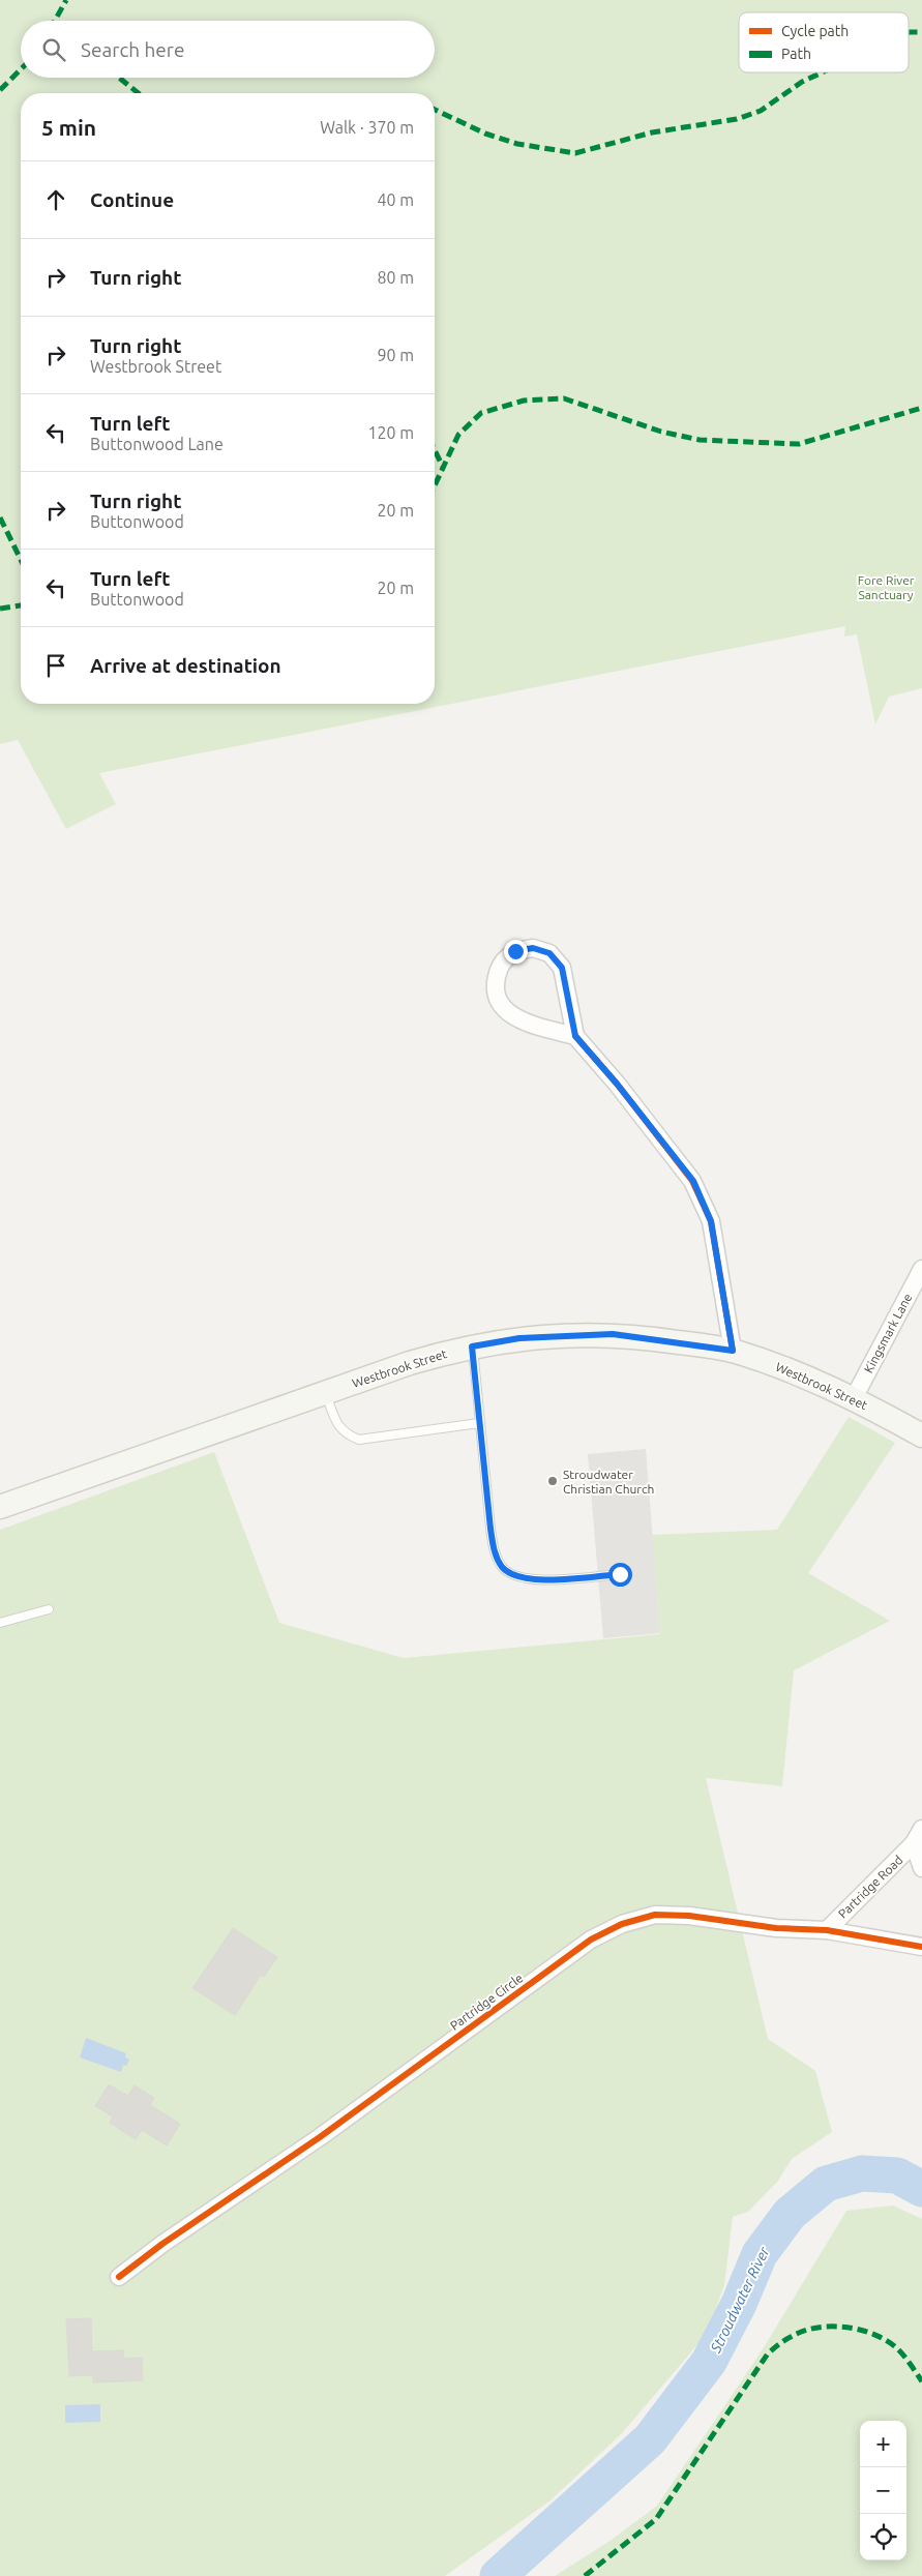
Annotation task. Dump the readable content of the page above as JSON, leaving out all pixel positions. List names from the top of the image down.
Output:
{
  "streets": {
    "main road": ["Westbrook Street"],
    "street": ["Kingsmark Lane", "Partridge Road", "Partridge Circle"]
  },
  "crossings": [
    ["Kingsmark Lane", "Westbrook Street"],
    ["Partridge Road", "Partridge Circle"]
  ],
  "water": ["Stroudwater River"],
  "parks": ["Fore River Sanctuary"],
  "places": ["Stroudwater Christian Church"],
  "legend": ["Cycle path", "Path"],
  "page": {
    "search": "Search here",
    "heading": ["5 min", "Walk · 370 m"],
    "list": [
      ["Continue", "40 m"],
      ["Turn right", "80 m"],
      ["Turn right", "Westbrook Street", "90 m"],
      ["Turn left", "Buttonwood Lane", "120 m"],
      ["Turn right", "Buttonwood", "20 m"],
      ["Turn left", "Buttonwood", "20 m"],
      "Arrive at destination"
    ],
    "map_buttons": ["+", "−"]
  }
}
